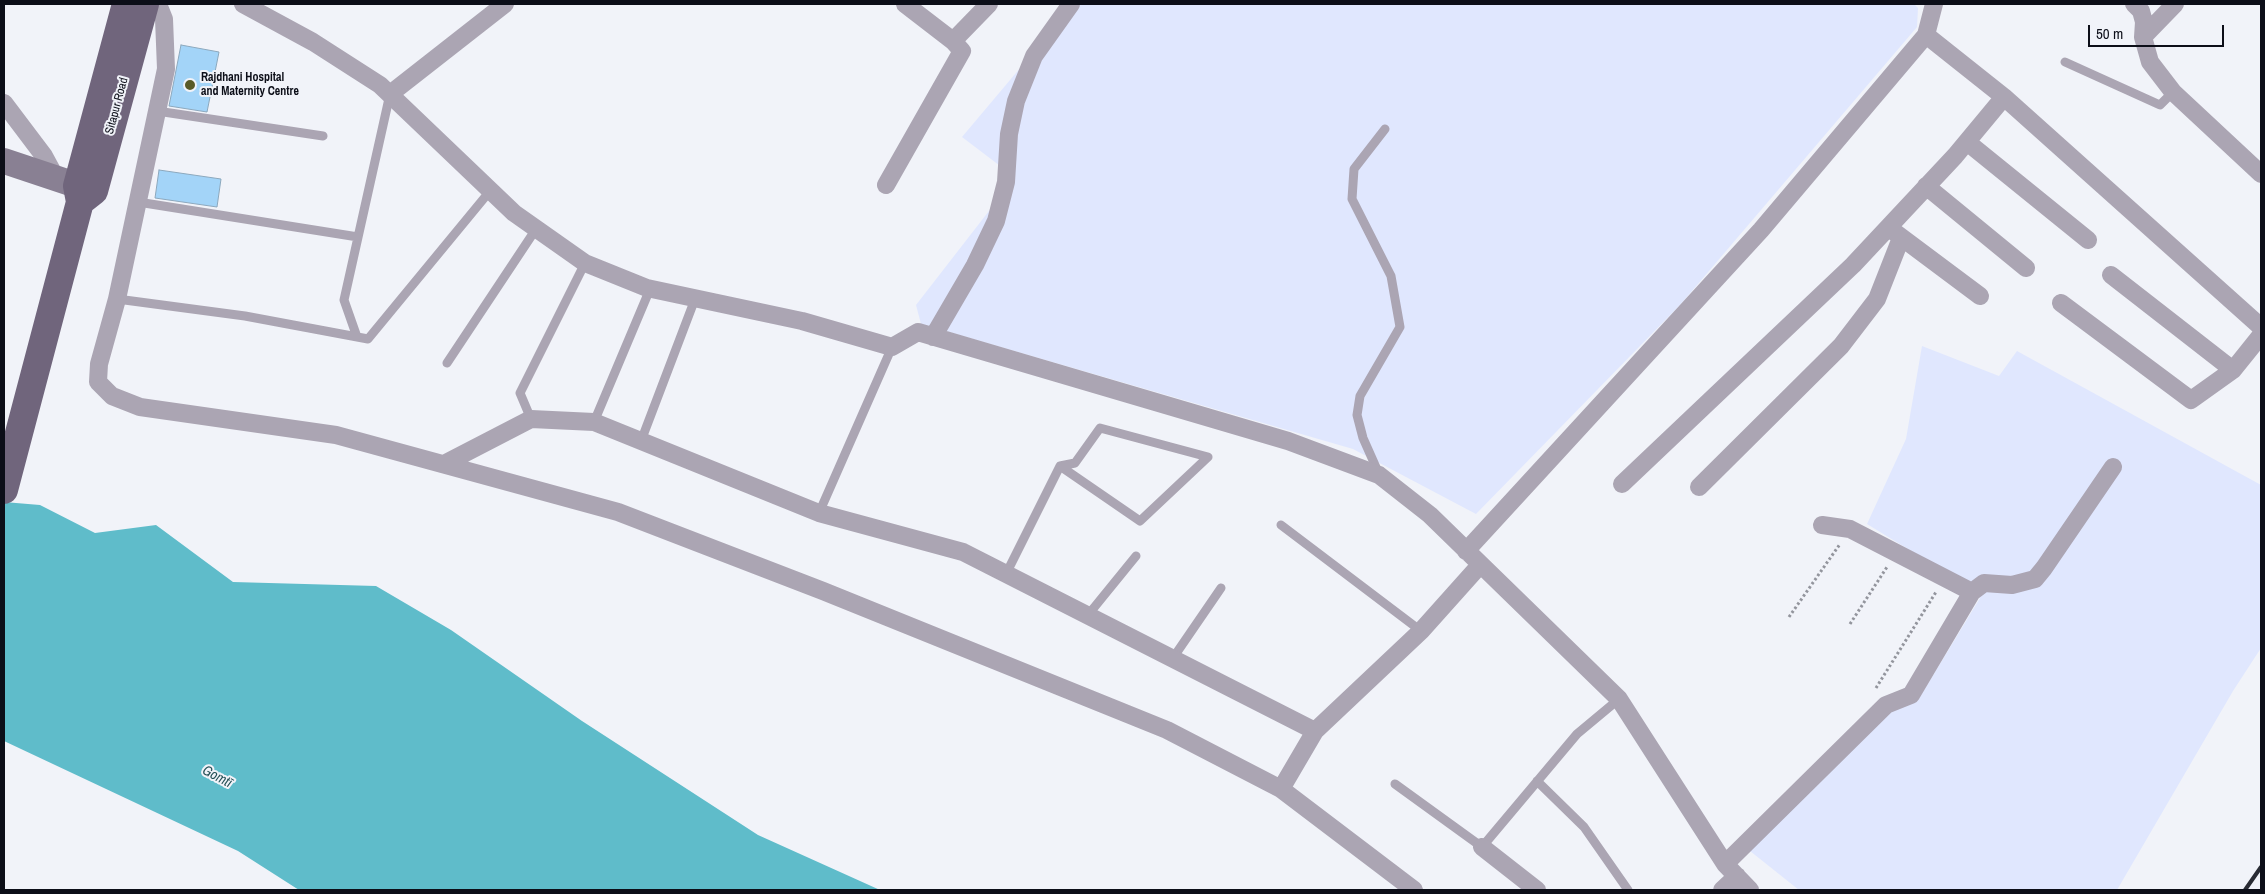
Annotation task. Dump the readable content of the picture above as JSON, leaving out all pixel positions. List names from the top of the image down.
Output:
{
  "streets": {
    "main road": ["Sitapur Road"]
  },
  "water": ["Gomtī"],
  "places": ["Rajdhani Hospital and Maternity Centre"],
  "scale_bar": "50 m"
}
